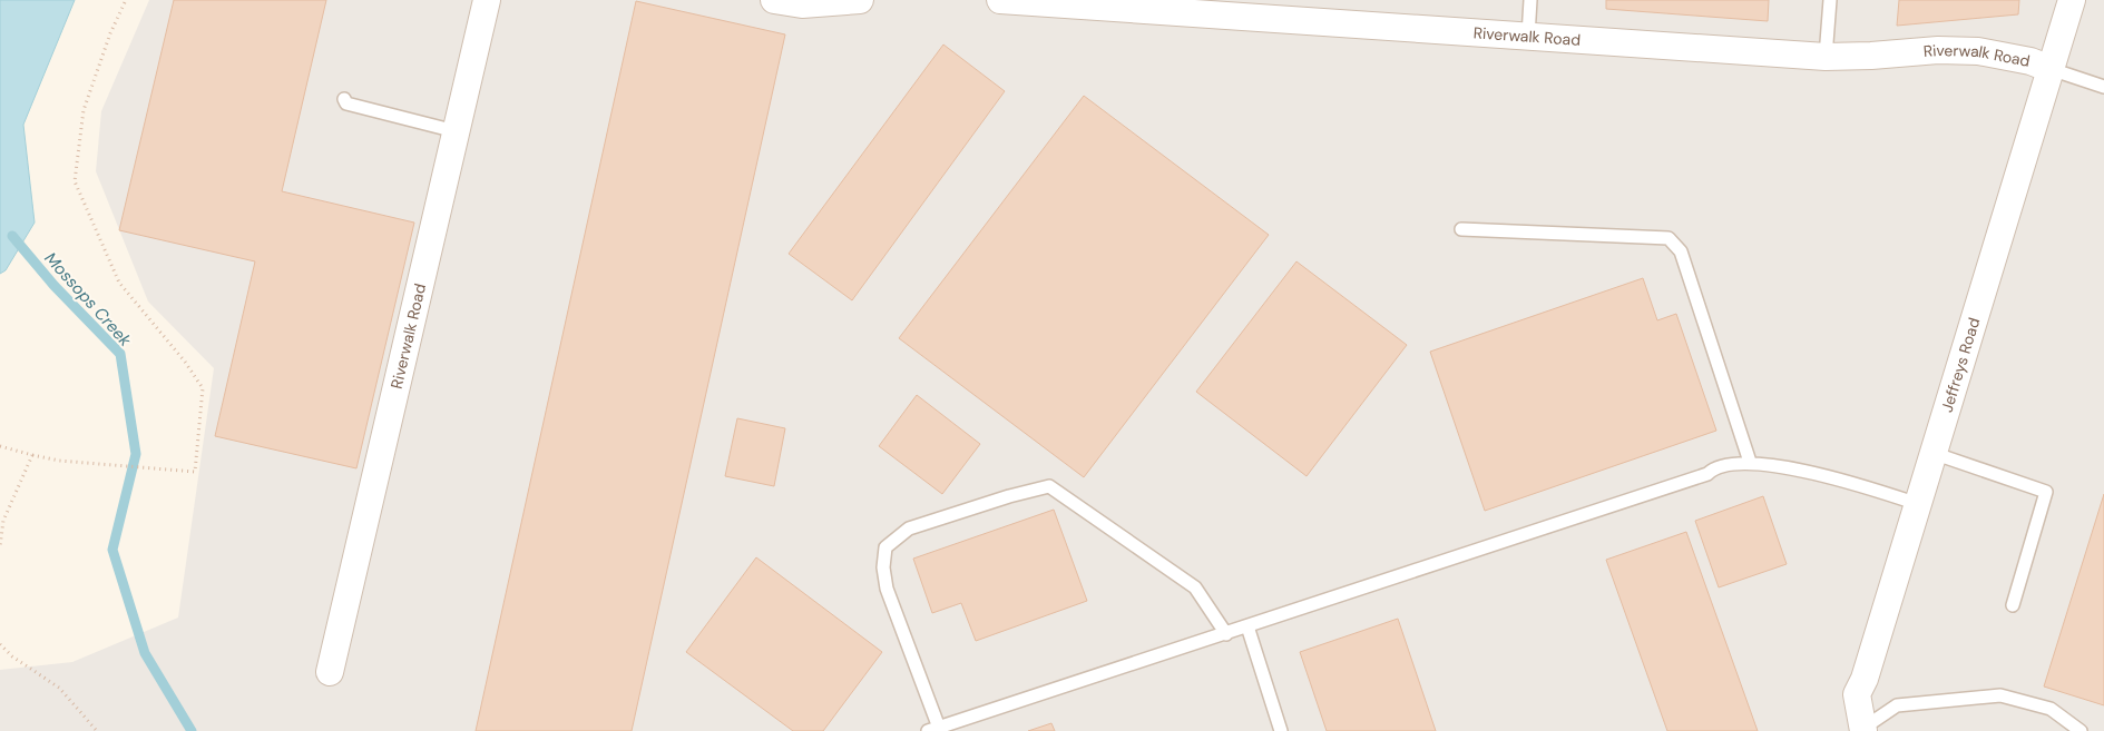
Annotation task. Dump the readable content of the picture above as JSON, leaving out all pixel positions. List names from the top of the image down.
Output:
{
  "streets": {
    "street": ["Riverwalk Road", "Jeffreys Road"]
  },
  "crossings": [
    ["Riverwalk Road", "Jeffreys Road"]
  ],
  "water": ["Mossops Creek"]
}
